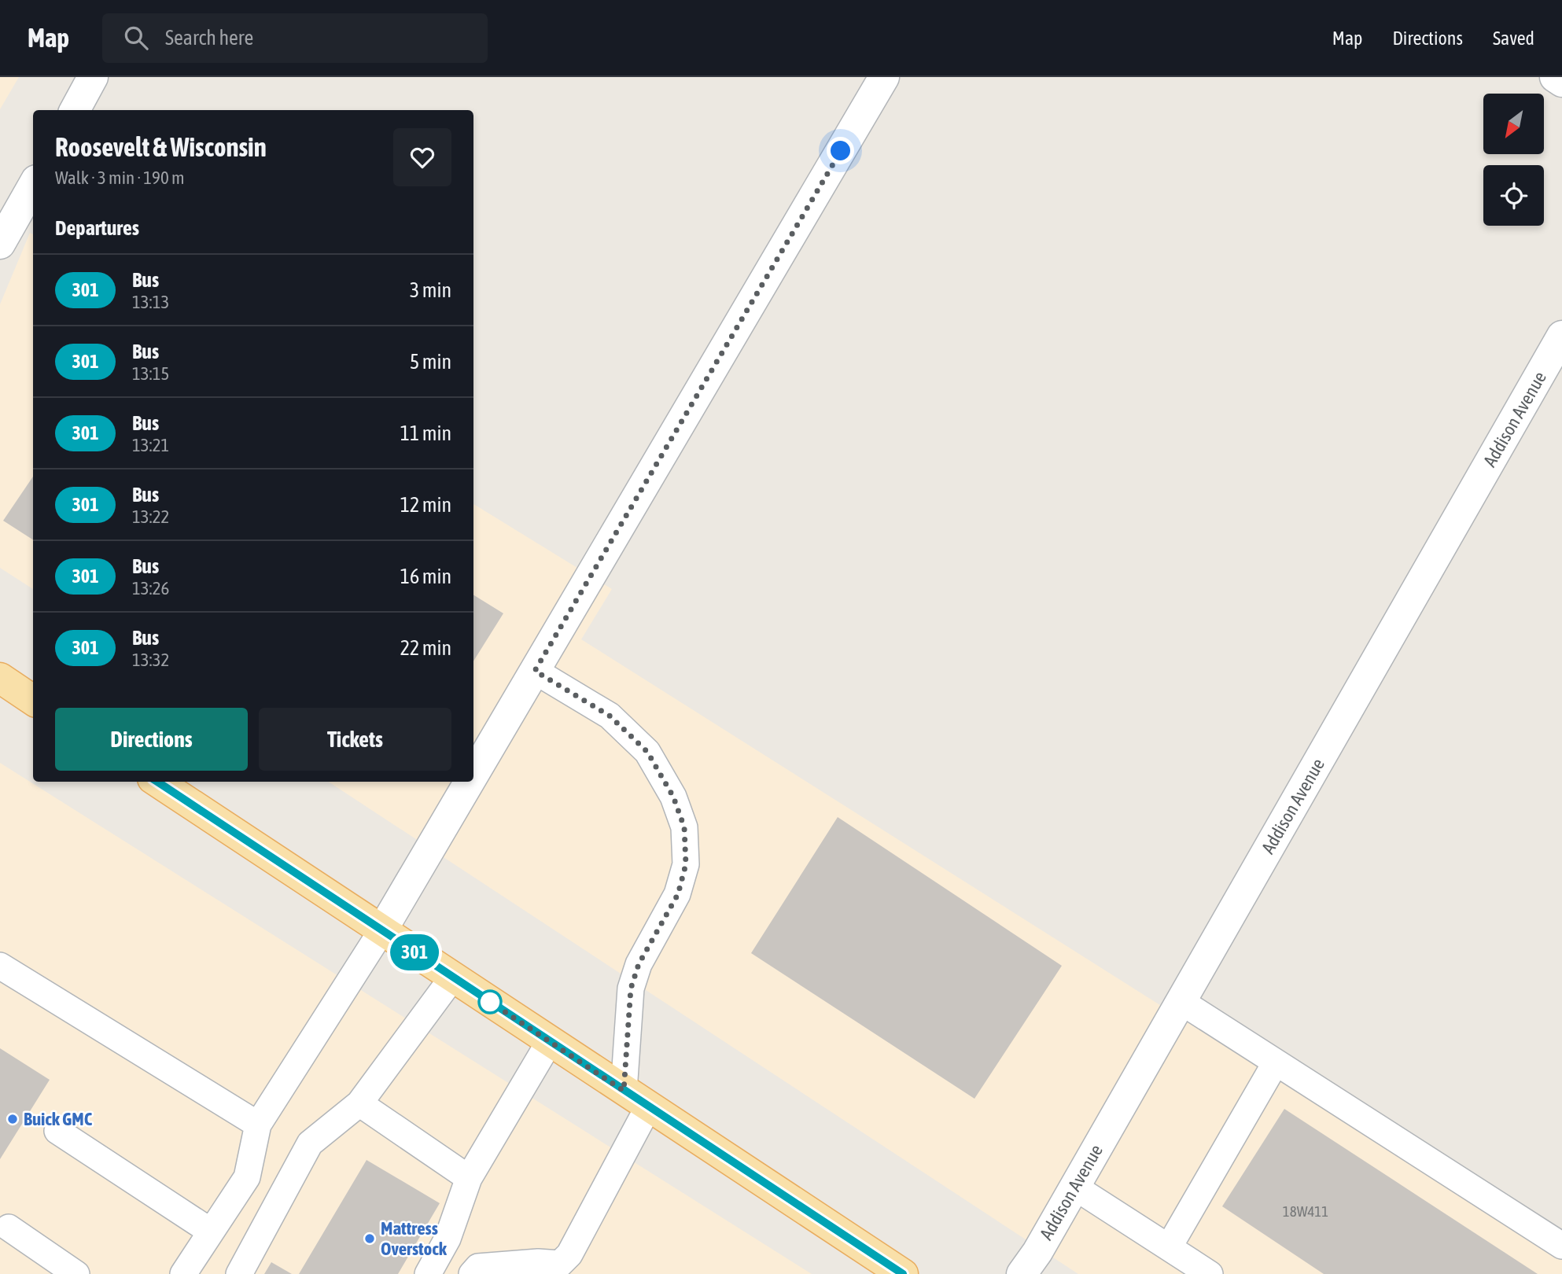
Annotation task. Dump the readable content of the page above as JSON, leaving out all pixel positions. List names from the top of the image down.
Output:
{
  "streets": {
    "street": ["Addison Avenue"]
  },
  "places": ["Buick GMC", "Mattress Overstock"],
  "lines": ["bus line 301"],
  "house_numbers": ["18W411"],
  "north": "bottom left",
  "page": {
    "header": "Map",
    "search": "Search here",
    "nav": ["Map", "Directions", "Saved"],
    "on_map": "301",
    "heading": [
      ["Roosevelt & Wisconsin", "Walk · 3 min · 190 m"],
      "Departures"
    ],
    "list": [
      {
        "mark": "301",
        "name": "Bus",
        "note": "13:13",
        "value": "3 min"
      },
      {
        "mark": "301",
        "name": "Bus",
        "note": "13:15",
        "value": "5 min"
      },
      {
        "mark": "301",
        "name": "Bus",
        "note": "13:21",
        "value": "11 min"
      },
      {
        "mark": "301",
        "name": "Bus",
        "note": "13:22",
        "value": "12 min"
      },
      {
        "mark": "301",
        "name": "Bus",
        "note": "13:26",
        "value": "16 min"
      },
      {
        "mark": "301",
        "name": "Bus",
        "note": "13:32",
        "value": "22 min"
      }
    ],
    "buttons": ["Directions", "Tickets"]
  }
}
